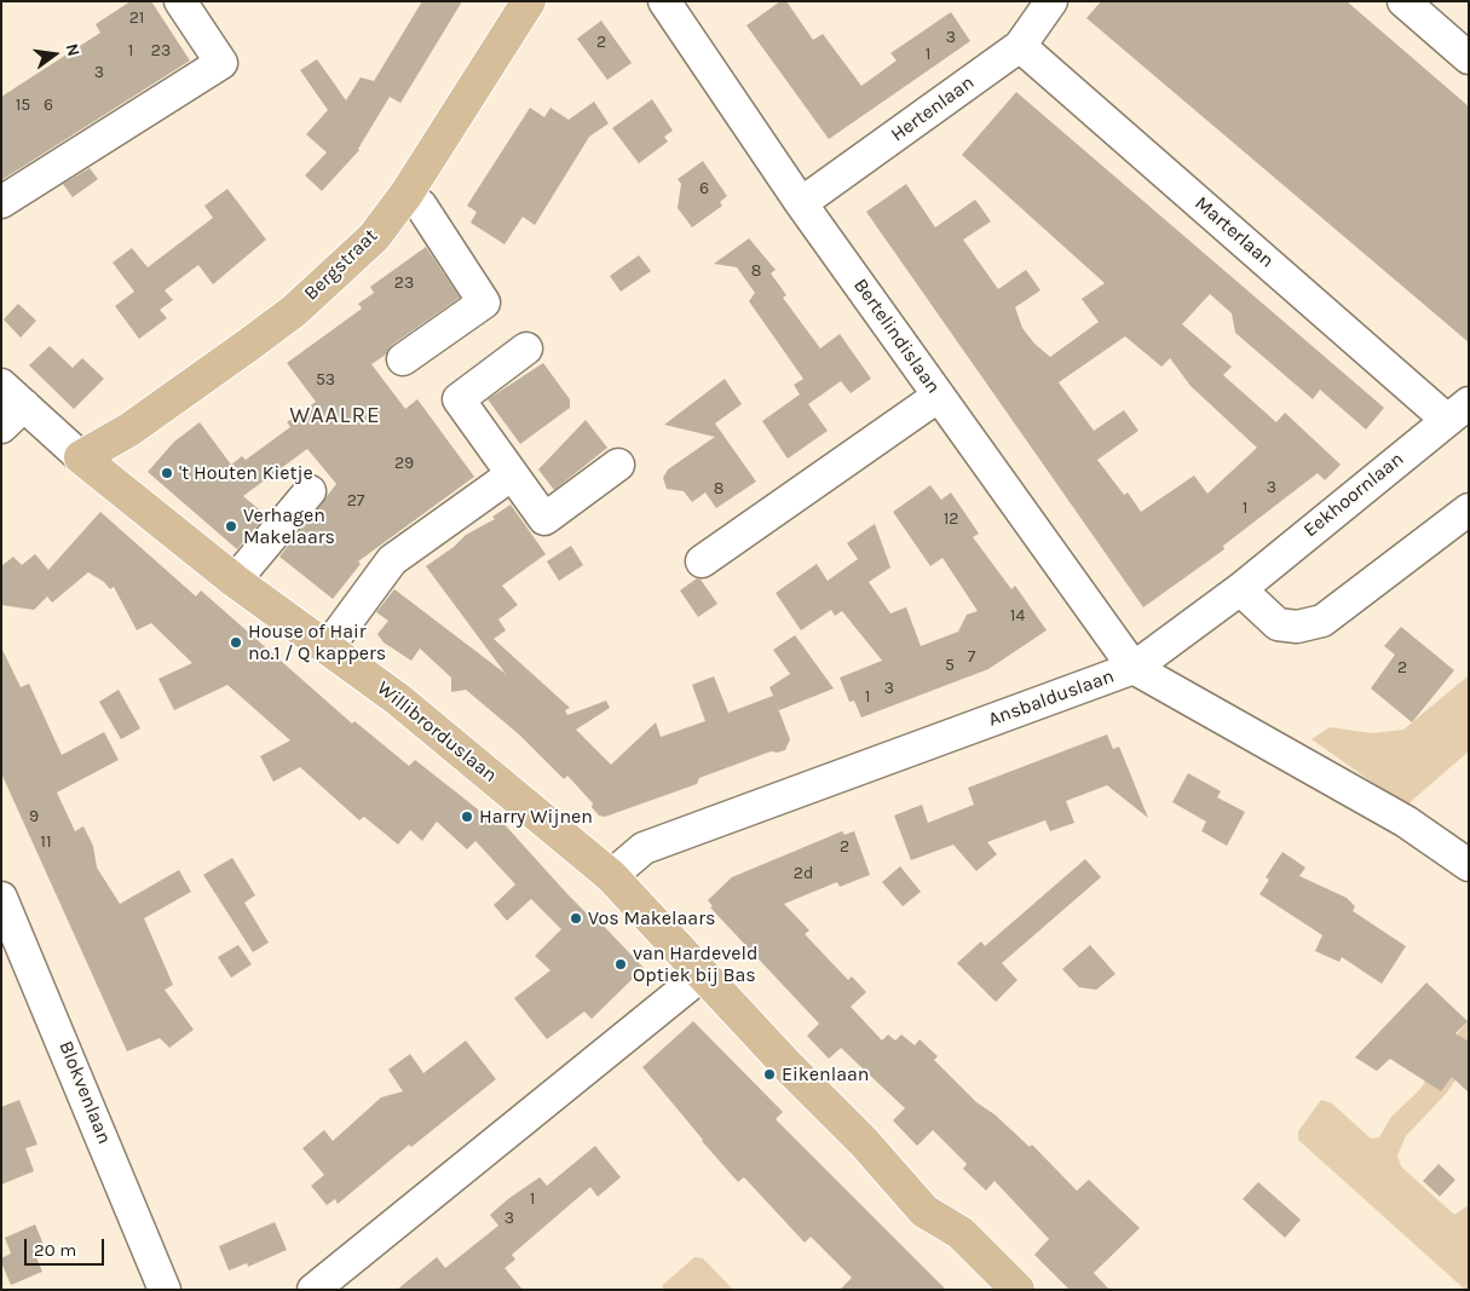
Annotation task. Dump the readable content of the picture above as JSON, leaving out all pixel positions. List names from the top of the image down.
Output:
{
  "streets": {
    "main road": ["Bergstraat", "Willibrorduslaan"],
    "street": [
      "Hertenlaan",
      "Marterlaan",
      "Bertelindislaan",
      "Eekhoornlaan",
      "Ansbalduslaan",
      "Blokvenlaan"
    ]
  },
  "crossings": [
    ["Hertenlaan", "Marterlaan"],
    ["Hertenlaan", "Bertelindislaan"],
    ["Marterlaan", "Eekhoornlaan"],
    ["Bergstraat", "Willibrorduslaan"],
    ["Bertelindislaan", "Eekhoornlaan"],
    ["Bertelindislaan", "Ansbalduslaan"],
    ["Eekhoornlaan", "Ansbalduslaan"],
    ["Ansbalduslaan", "Willibrorduslaan"]
  ],
  "districts": ["WAALRE"],
  "places": [
    "'t Houten Kietje",
    "Verhagen Makelaars",
    "House of Hair no.1 / Q kappers",
    "Harry Wijnen",
    "Vos Makelaars",
    "van Hardeveld Optiek bij Bas",
    "Eikenlaan"
  ],
  "house_numbers": [
    "21",
    "3",
    "2",
    "1",
    "23",
    "1",
    "3",
    "15",
    "6",
    "6",
    "8",
    "23",
    "53",
    "29",
    "3",
    "8",
    "27",
    "1",
    "12",
    "14",
    "7",
    "5",
    "2",
    "3",
    "1",
    "9",
    "11",
    "2",
    "2d",
    "1",
    "3"
  ],
  "scale_bar": "20 m",
  "north": "right"
}
